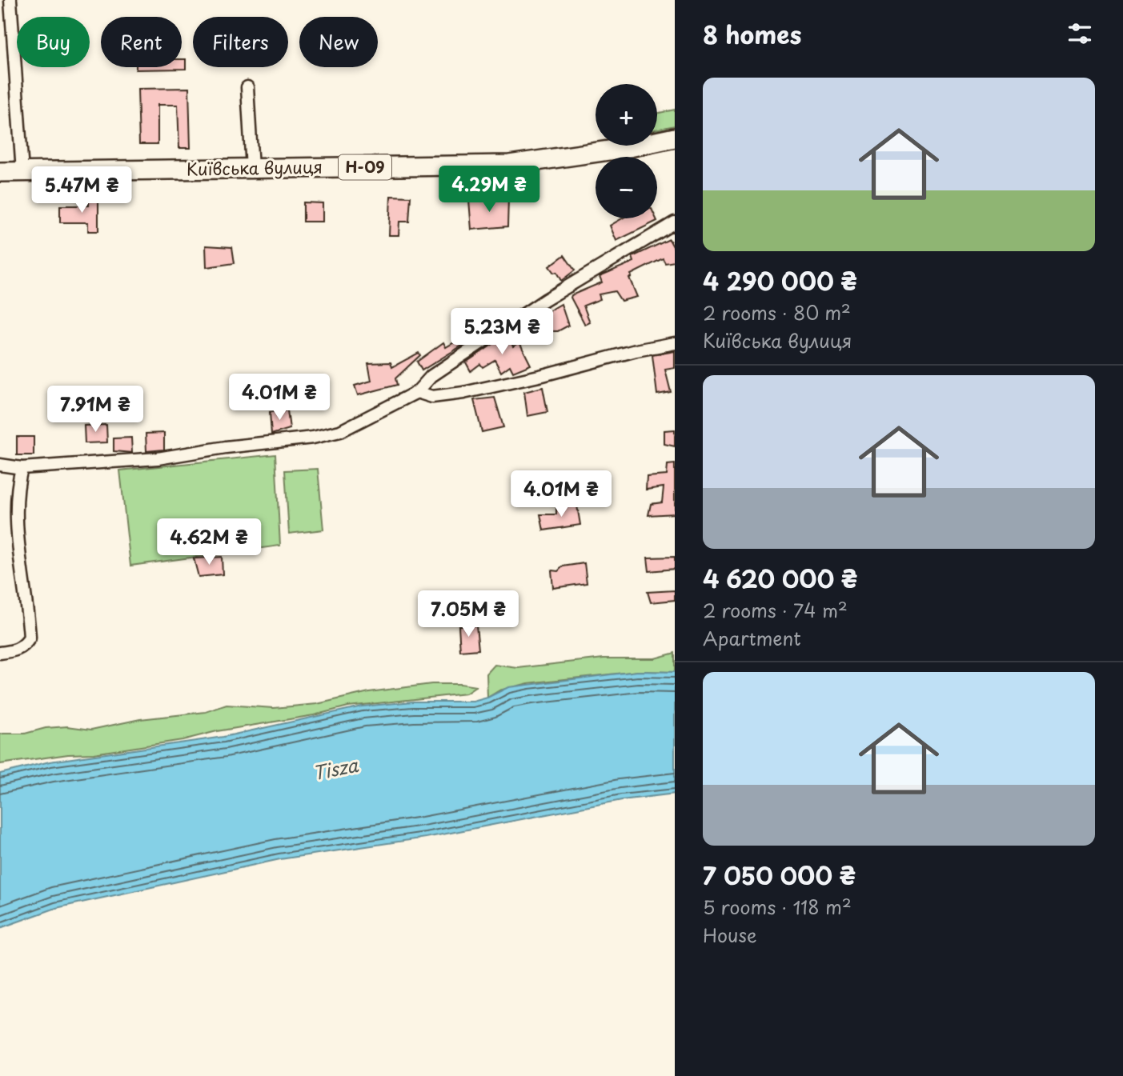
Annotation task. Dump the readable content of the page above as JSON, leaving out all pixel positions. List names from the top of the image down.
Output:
{
  "streets": {
    "main road": ["Н-09", "Київська вулиця"]
  },
  "water": ["Tisza"],
  "page": {
    "heading": "8 homes",
    "chip": [
      "Buy",
      "Rent",
      "Filters",
      "New"
    ],
    "list": [
      {
        "name": "4 290 000 ₴",
        "note": "2 rooms · 80 m² · Київська вулиця"
      },
      {
        "name": "4 620 000 ₴",
        "note": "2 rooms · 74 m² · Apartment"
      },
      {
        "name": "7 050 000 ₴",
        "note": "5 rooms · 118 m² · House"
      }
    ],
    "map_buttons": ["+", "−"],
    "price": [
      "4.29M ₴",
      "5.47M ₴",
      "5.23M ₴",
      "4.01M ₴",
      "7.91M ₴",
      "4.01M ₴",
      "4.62M ₴",
      "7.05M ₴"
    ]
  }
}
